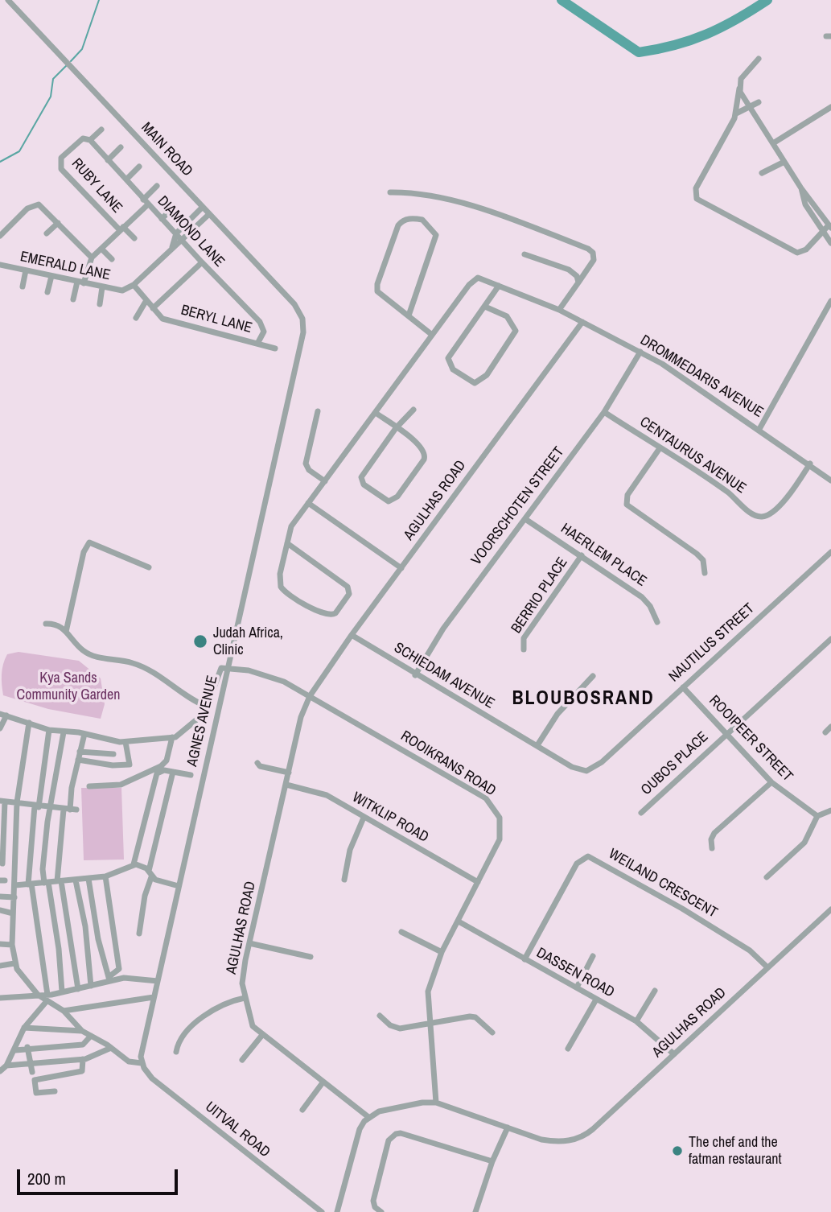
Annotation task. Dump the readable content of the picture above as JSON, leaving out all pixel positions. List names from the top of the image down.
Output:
{
  "streets": {
    "street": [
      "MAIN ROAD",
      "RUBY LANE",
      "DIAMOND LANE",
      "EMERALD LANE",
      "BERYL LANE",
      "DROMMEDARIS AVENUE",
      "CENTAURUS AVENUE",
      "AGULHAS ROAD",
      "VOORSCHOTEN STREET",
      "HAERLEM PLACE",
      "BERRIO PLACE",
      "NAUTILUS STREET",
      "SCHIEDAM AVENUE",
      "AGNES AVENUE",
      "ROOIPEER STREET",
      "ROOIKRANS ROAD",
      "OUBOS PLACE",
      "WITKLIP ROAD",
      "WEILAND CRESCENT",
      "DASSEN ROAD",
      "UITVAL ROAD"
    ]
  },
  "crossings": [
    ["MAIN ROAD", "AGNES AVENUE"],
    ["RUBY LANE", "DIAMOND LANE"],
    ["DIAMOND LANE", "BERYL LANE"],
    ["EMERALD LANE", "BERYL LANE"],
    ["DROMMEDARIS AVENUE", "CENTAURUS AVENUE"],
    ["DROMMEDARIS AVENUE", "AGULHAS ROAD"],
    ["DROMMEDARIS AVENUE", "VOORSCHOTEN STREET"],
    ["CENTAURUS AVENUE", "VOORSCHOTEN STREET"],
    ["AGULHAS ROAD", "SCHIEDAM AVENUE"],
    ["AGULHAS ROAD", "ROOIKRANS ROAD"],
    ["AGULHAS ROAD", "WITKLIP ROAD"],
    ["AGULHAS ROAD", "WEILAND CRESCENT"],
    ["AGULHAS ROAD", "DASSEN ROAD"],
    ["VOORSCHOTEN STREET", "HAERLEM PLACE"],
    ["VOORSCHOTEN STREET", "SCHIEDAM AVENUE"],
    ["HAERLEM PLACE", "BERRIO PLACE"],
    ["NAUTILUS STREET", "SCHIEDAM AVENUE"],
    ["NAUTILUS STREET", "ROOIPEER STREET"],
    ["AGNES AVENUE", "ROOIKRANS ROAD"],
    ["AGNES AVENUE", "UITVAL ROAD"],
    ["ROOIPEER STREET", "OUBOS PLACE"],
    ["ROOIKRANS ROAD", "WITKLIP ROAD"],
    ["ROOIKRANS ROAD", "DASSEN ROAD"],
    ["WEILAND CRESCENT", "DASSEN ROAD"]
  ],
  "districts": ["BLOUBOSRAND"],
  "parks": ["Kya Sands Community Garden"],
  "places": ["Judah Africa, Clinic", "The chef and the fatman restaurant"],
  "scale_bar": "200 m"
}
